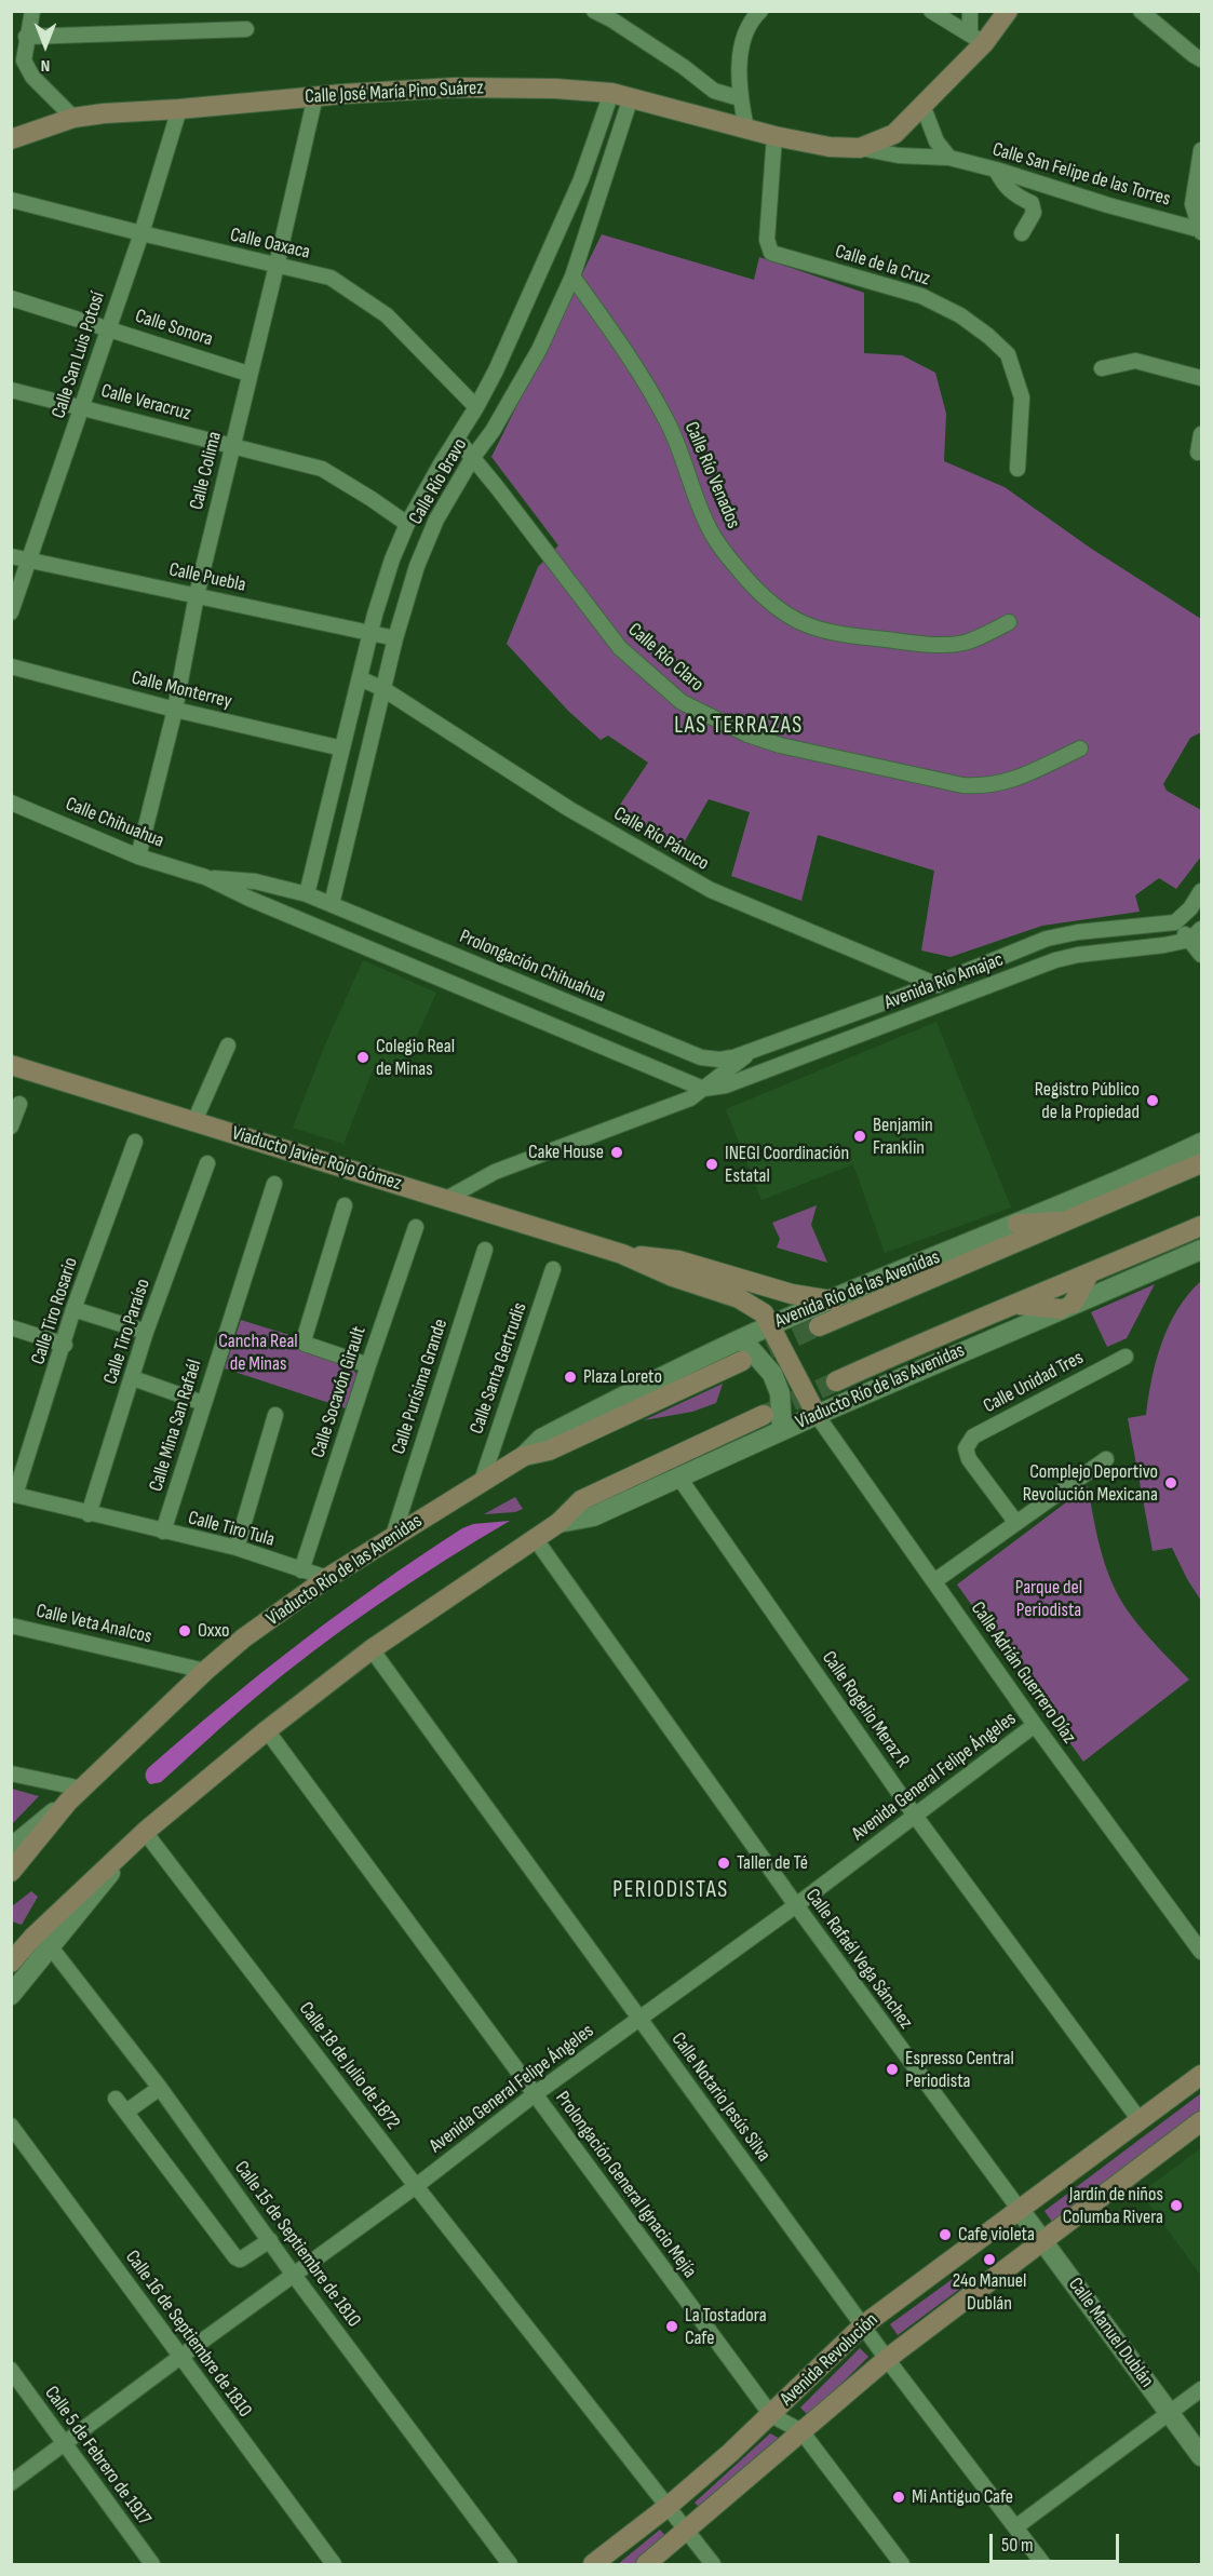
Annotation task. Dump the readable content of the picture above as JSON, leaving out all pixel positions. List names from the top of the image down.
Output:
{
  "streets": {
    "main road": [
      "Calle José María Pino Suárez",
      "Viaducto Javier Rojo Gómez",
      "Viaducto Río de las Avenidas",
      "Avenida Revolución"
    ],
    "street": [
      "Calle San Felipe de las Torres",
      "Calle Oaxaca",
      "Calle de la Cruz",
      "Calle Sonora",
      "Calle San Luis Potosí",
      "Calle Veracruz",
      "Calle Colima",
      "Calle Río Venados",
      "Calle Río Bravo",
      "Calle Puebla",
      "Calle Río Claro",
      "Calle Monterrey",
      "Calle Chihuahua",
      "Calle Río Pánuco",
      "Prolongación Chihuahua",
      "Avenida Río Amajac",
      "Avenida Río de las Avenidas",
      "Calle Tiro Rosario",
      "Calle Tiro Paraíso",
      "Calle Santa Gertrudis",
      "Calle Unidad Tres",
      "Calle Purísima Grande",
      "Calle Socavón Girault",
      "Calle Mina San Rafaél",
      "Calle Tiro Tula",
      "Calle Veta Analcos",
      "Calle Adrián Guerrero Díaz",
      "Calle Rogelio Meraz R",
      "Avenida General Felipe Ángeles",
      "Calle Rafaél Vega Sánchez",
      "Calle 18 de Julio de 1872",
      "Calle Notario Jesús Silva",
      "Prolongación General Ignacio Mejía",
      "Calle 15 de Septiembre de 1810",
      "Calle Manuel Dublán",
      "Calle 16 de Septiembre de 1810",
      "Calle 5 de Febrero de 1917"
    ]
  },
  "crossings": [
    ["Calle José María Pino Suárez", "Calle San Felipe de las Torres"],
    ["Calle José María Pino Suárez", "Calle de la Cruz"],
    ["Calle José María Pino Suárez", "Calle San Luis Potosí"],
    ["Calle José María Pino Suárez", "Calle Colima"],
    ["Calle José María Pino Suárez", "Calle Río Bravo"],
    ["Calle Oaxaca", "Calle San Luis Potosí"],
    ["Calle Oaxaca", "Calle Colima"],
    ["Calle Oaxaca", "Calle Río Bravo"],
    ["Calle Sonora", "Calle San Luis Potosí"],
    ["Calle Sonora", "Calle Colima"],
    ["Calle San Luis Potosí", "Calle Veracruz"],
    ["Calle San Luis Potosí", "Calle Puebla"],
    ["Calle Veracruz", "Calle Colima"],
    ["Calle Veracruz", "Calle Río Bravo"],
    ["Calle Colima", "Calle Puebla"],
    ["Calle Colima", "Calle Monterrey"],
    ["Calle Colima", "Calle Chihuahua"],
    ["Calle Río Venados", "Calle Río Bravo"],
    ["Calle Río Bravo", "Calle Puebla"],
    ["Calle Río Bravo", "Calle Río Claro"],
    ["Calle Río Bravo", "Calle Monterrey"],
    ["Calle Río Bravo", "Calle Chihuahua"],
    ["Calle Río Bravo", "Calle Río Pánuco"],
    ["Calle Río Bravo", "Prolongación Chihuahua"],
    ["Calle Chihuahua", "Prolongación Chihuahua"],
    ["Calle Chihuahua", "Avenida Río Amajac"],
    ["Calle Río Pánuco", "Avenida Río Amajac"],
    ["Prolongación Chihuahua", "Avenida Río Amajac"],
    ["Avenida Río Amajac", "Viaducto Javier Rojo Gómez"],
    ["Viaducto Javier Rojo Gómez", "Avenida Río de las Avenidas"],
    ["Viaducto Javier Rojo Gómez", "Viaducto Río de las Avenidas"],
    ["Viaducto Javier Rojo Gómez", "Calle Adrián Guerrero Díaz"],
    ["Avenida Río de las Avenidas", "Viaducto Río de las Avenidas"],
    ["Calle Tiro Rosario", "Calle Tiro Tula"],
    ["Calle Tiro Paraíso", "Calle Tiro Tula"],
    ["Calle Santa Gertrudis", "Viaducto Río de las Avenidas"],
    ["Calle Purísima Grande", "Viaducto Río de las Avenidas"],
    ["Viaducto Río de las Avenidas", "Calle Tiro Tula"],
    ["Viaducto Río de las Avenidas", "Calle Veta Analcos"],
    ["Viaducto Río de las Avenidas", "Calle Adrián Guerrero Díaz"],
    ["Viaducto Río de las Avenidas", "Calle Rogelio Meraz R"],
    ["Viaducto Río de las Avenidas", "Calle Rafaél Vega Sánchez"],
    ["Viaducto Río de las Avenidas", "Calle 18 de Julio de 1872"],
    ["Viaducto Río de las Avenidas", "Calle Notario Jesús Silva"],
    ["Viaducto Río de las Avenidas", "Prolongación General Ignacio Mejía"],
    ["Viaducto Río de las Avenidas", "Calle 15 de Septiembre de 1810"],
    ["Calle Socavón Girault", "Calle Tiro Tula"],
    ["Calle Mina San Rafaél", "Calle Tiro Tula"],
    ["Calle Adrián Guerrero Díaz", "Avenida General Felipe Ángeles"],
    ["Calle Rogelio Meraz R", "Avenida General Felipe Ángeles"],
    ["Calle Rogelio Meraz R", "Avenida Revolución"],
    ["Avenida General Felipe Ángeles", "Calle Rafaél Vega Sánchez"],
    ["Avenida General Felipe Ángeles", "Calle 18 de Julio de 1872"],
    ["Avenida General Felipe Ángeles", "Calle Notario Jesús Silva"],
    ["Avenida General Felipe Ángeles", "Prolongación General Ignacio Mejía"],
    ["Avenida General Felipe Ángeles", "Calle 15 de Septiembre de 1810"],
    ["Avenida General Felipe Ángeles", "Calle 16 de Septiembre de 1810"],
    ["Avenida General Felipe Ángeles", "Calle 5 de Febrero de 1917"],
    ["Calle Rafaél Vega Sánchez", "Calle Manuel Dublán"],
    ["Calle Rafaél Vega Sánchez", "Avenida Revolución"],
    ["Calle 18 de Julio de 1872", "Avenida Revolución"],
    ["Calle Notario Jesús Silva", "Avenida Revolución"],
    ["Prolongación General Ignacio Mejía", "Avenida Revolución"],
    ["Calle Manuel Dublán", "Avenida Revolución"]
  ],
  "districts": ["LAS TERRAZAS", "PERIODISTAS"],
  "parks": ["Cancha Real de Minas", "Parque del Periodista"],
  "places": [
    "Colegio Real de Minas",
    "Registro Público de la Propiedad",
    "Benjamin Franklin",
    "Cake House",
    "INEGI Coordinación Estatal",
    "Plaza Loreto",
    "Complejo Deportivo Revolución Mexicana",
    "Oxxo",
    "Taller de Té",
    "Espresso Central Periodista",
    "Jardín de niños Columba Rivera",
    "Cafe violeta",
    "24o Manuel Dublán",
    "La Tostadora Cafe",
    "Mi Antiguo Cafe"
  ],
  "scale_bar": "50 m",
  "north": "bottom"
}
